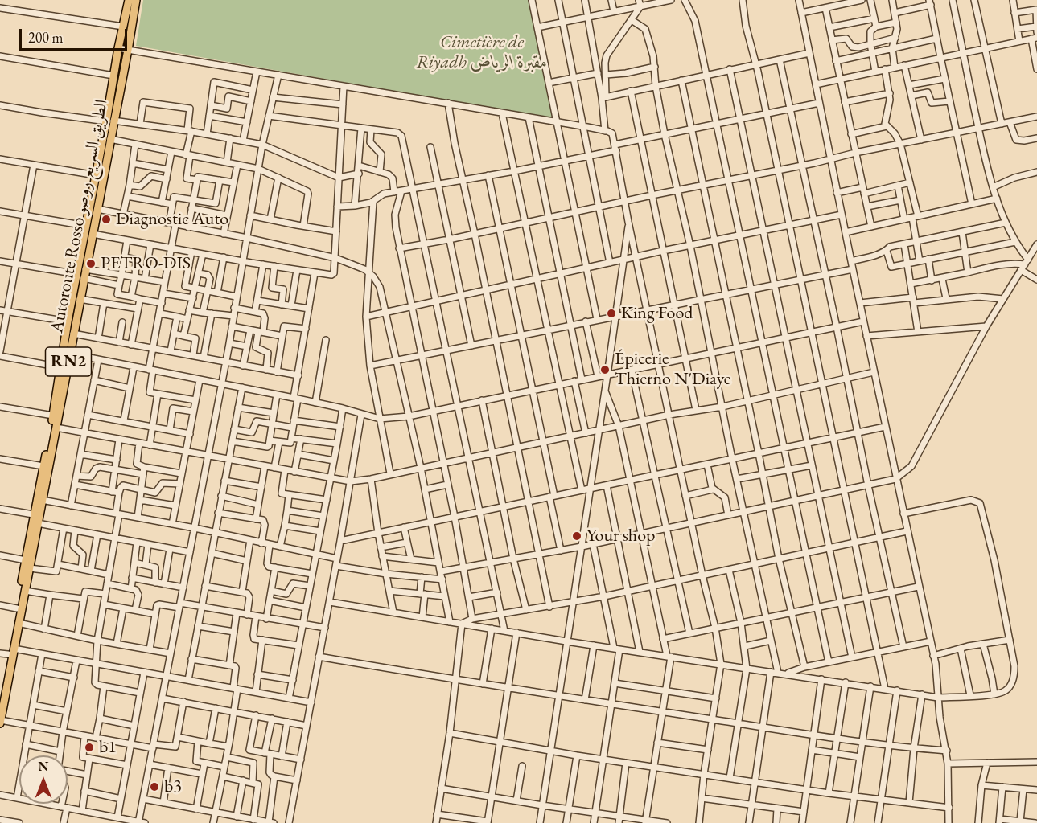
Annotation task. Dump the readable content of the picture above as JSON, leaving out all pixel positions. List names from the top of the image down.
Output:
{
  "streets": {
    "highway": ["Autoroute Rosso الطريق السريع روصو", "RN2"]
  },
  "parks": ["Cimetière de Riyadh مقبرة الرياض"],
  "places": [
    "Diagnostic Auto",
    "PETRO-DIS",
    "King Food",
    "Épicerie Thierno N'Diaye",
    "Your shop",
    "b1",
    "b3"
  ],
  "scale_bar": "200 m",
  "north": "top"
}
